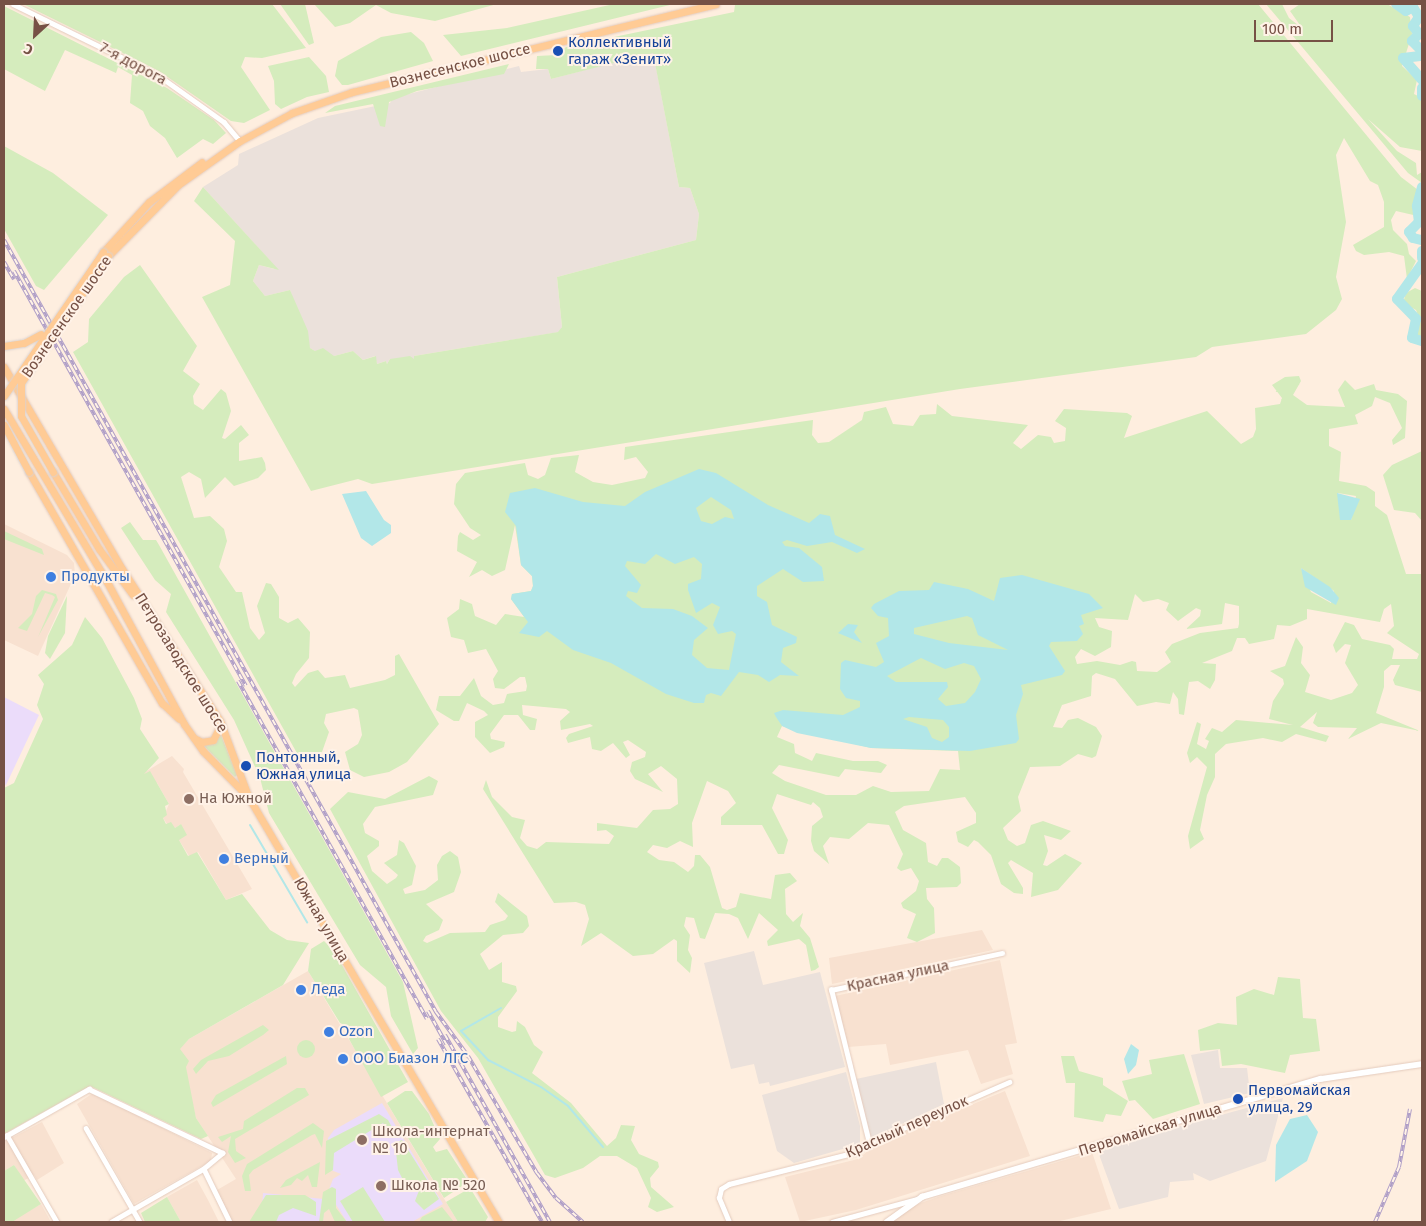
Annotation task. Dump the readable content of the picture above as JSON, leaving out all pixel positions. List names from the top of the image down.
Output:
{
  "streets": {
    "main road": ["Вознесенское шоссе", "Петрозаводское шоссе", "Южная улица"],
    "street": [
      "7-я дорога",
      "Красная улица",
      "Красный переулок",
      "Первомайская улица"
    ]
  },
  "crossings": [
    ["7-я дорога", "Вознесенское шоссе"],
    ["Вознесенское шоссе", "Петрозаводское шоссе"],
    ["Петрозаводское шоссе", "Южная улица"],
    ["Красная улица", "Красный переулок"]
  ],
  "places": [
    "Коллективный гараж «Зенит»",
    "Продукты",
    "Понтонный, Южная улица",
    "На Южной",
    "Верный",
    "Леда",
    "Ozon",
    "ООО Биазон ЛГС",
    "Первомайская улица, 29",
    "Школа-интернат № 10",
    "Школа № 520"
  ],
  "scale_bar": "100 m",
  "north": "bottom left"
}
